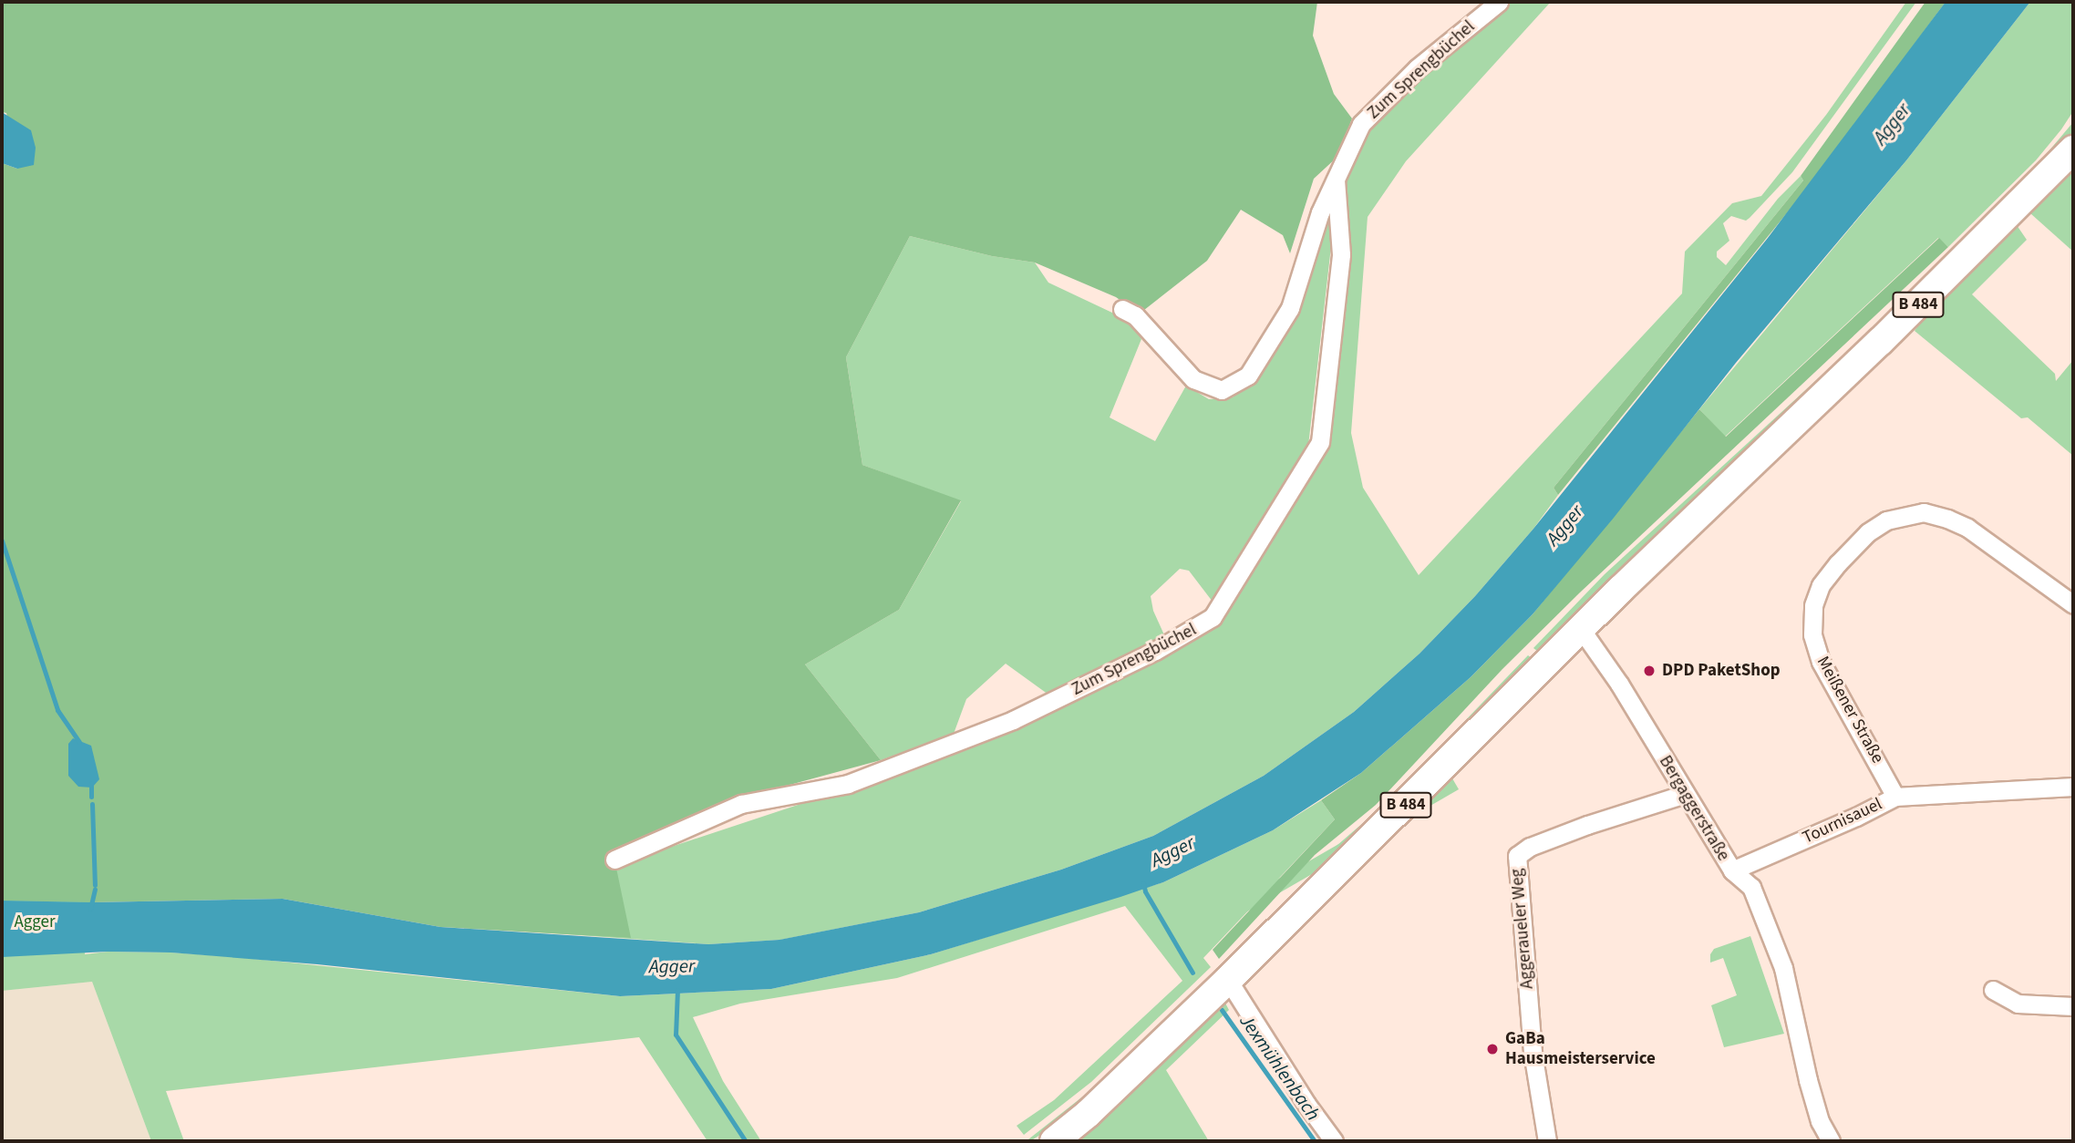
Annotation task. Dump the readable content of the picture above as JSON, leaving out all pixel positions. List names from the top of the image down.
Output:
{
  "streets": {
    "main road": ["B 484"],
    "street": [
      "Zum Sprengbüchel",
      "Meißener Straße",
      "Bergaggerstraße",
      "Tournisauel",
      "Aggeraueler Weg"
    ]
  },
  "crossings": [
    ["B 484", "Bergaggerstraße"],
    ["Meißener Straße", "Tournisauel"],
    ["Bergaggerstraße", "Tournisauel"],
    ["Bergaggerstraße", "Aggeraueler Weg"]
  ],
  "water": ["Agger", "Jexmühlenbach"],
  "parks": ["Agger"],
  "places": ["DPD PaketShop", "GaBa Hausmeisterservice"]
}
